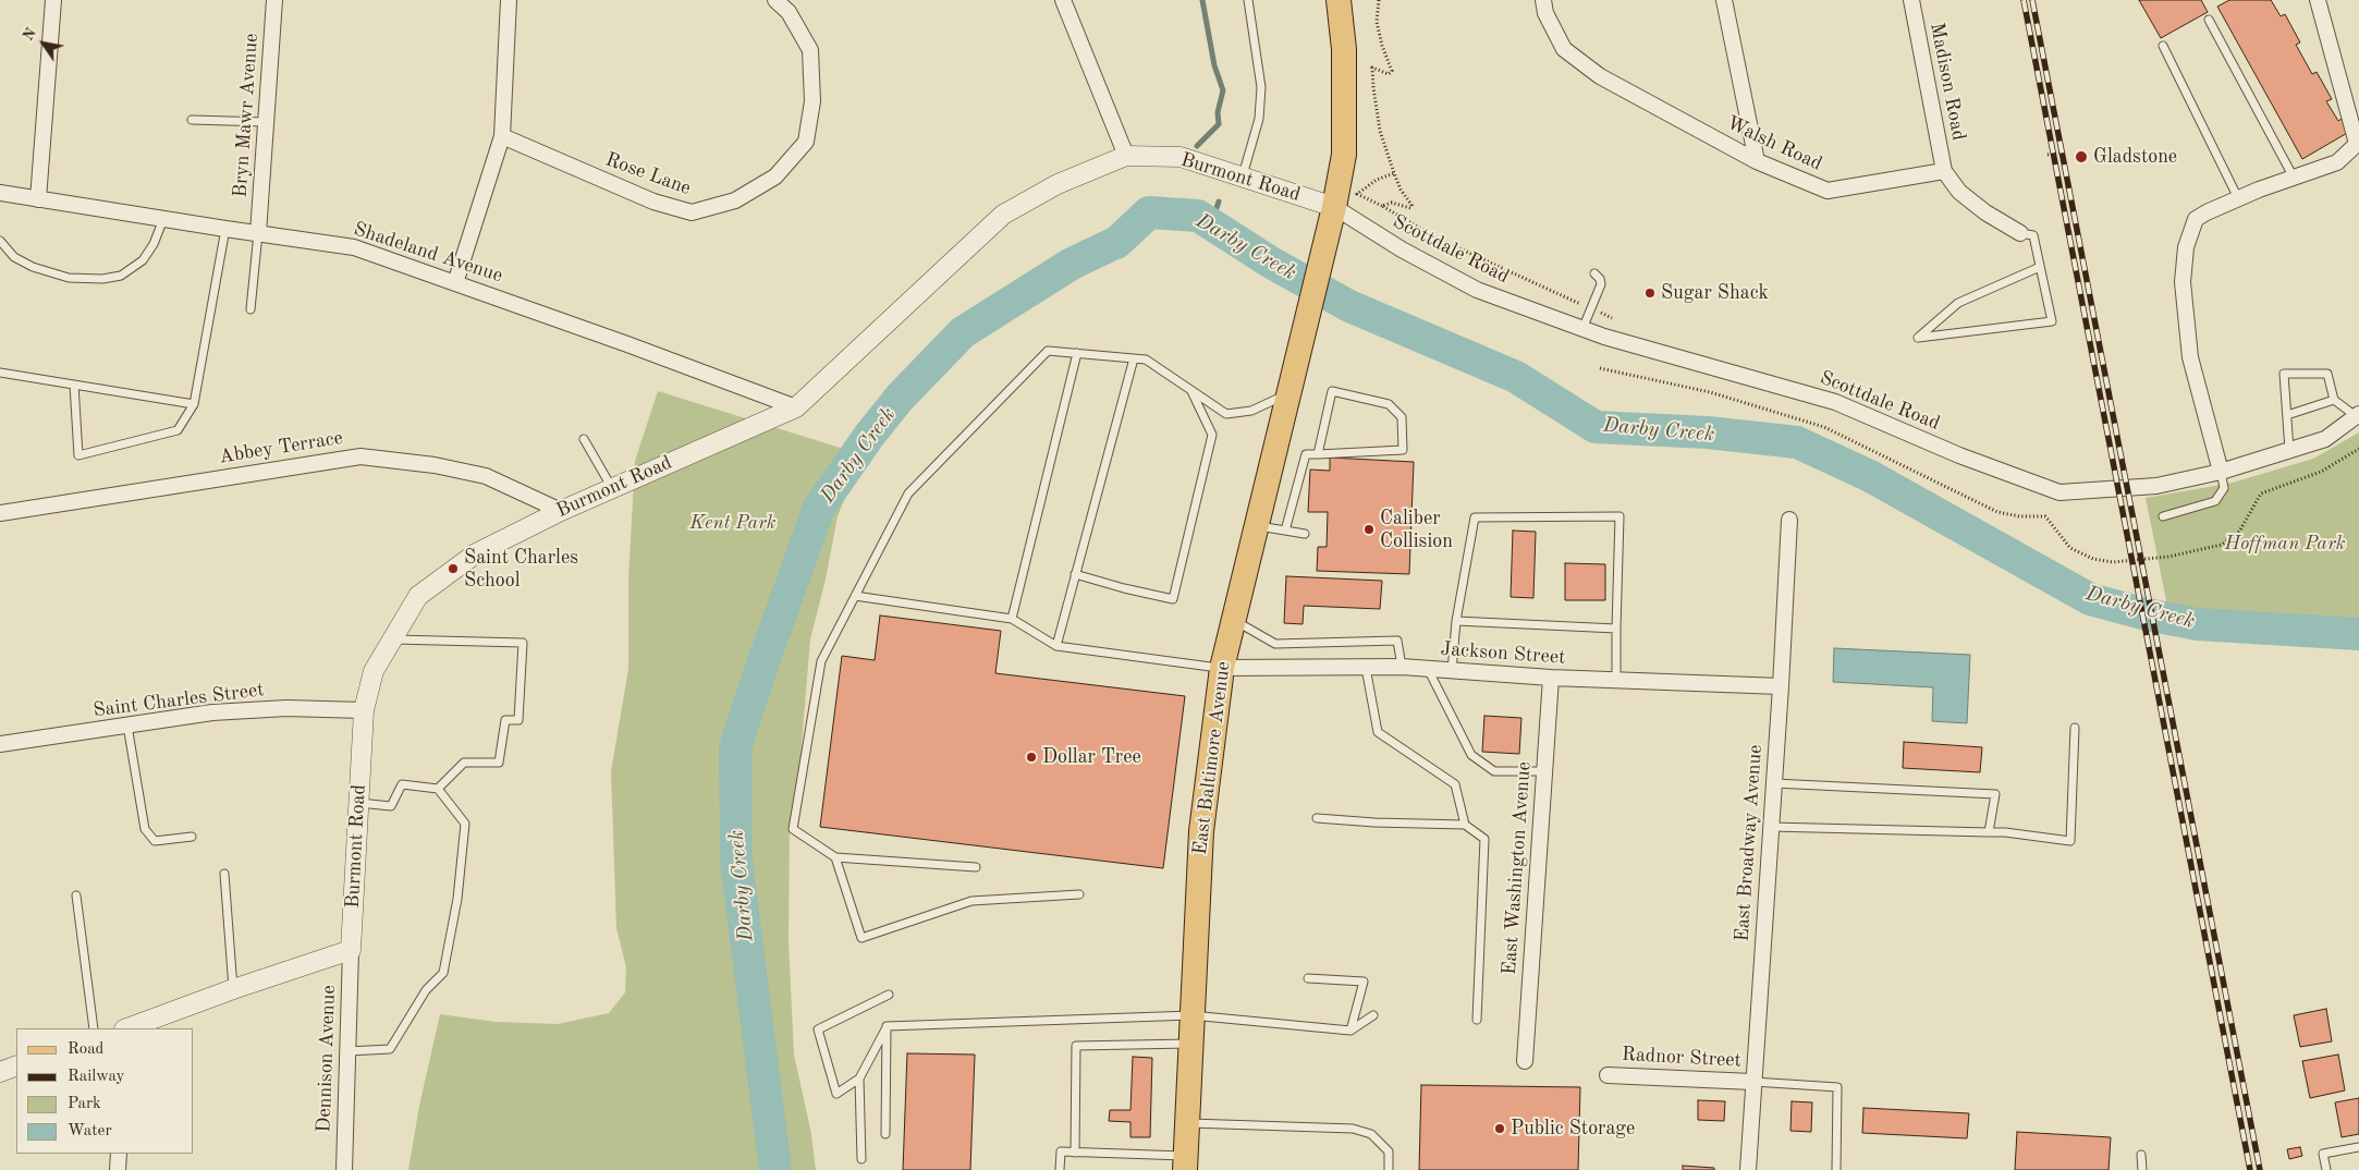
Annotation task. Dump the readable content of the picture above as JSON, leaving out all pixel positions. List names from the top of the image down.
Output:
{
  "streets": {
    "main road": ["East Baltimore Avenue"],
    "street": [
      "Madison Road",
      "Bryn Mawr Avenue",
      "Walsh Road",
      "Rose Lane",
      "Burmont Road",
      "Scottdale Road",
      "Shadeland Avenue",
      "Abbey Terrace",
      "Jackson Street",
      "Saint Charles Street",
      "East Broadway Avenue",
      "East Washington Avenue",
      "Radnor Street",
      "Dennison Avenue"
    ]
  },
  "crossings": [
    ["Madison Road", "Walsh Road"],
    ["Bryn Mawr Avenue", "Shadeland Avenue"],
    ["Burmont Road", "Scottdale Road"],
    ["Burmont Road", "Shadeland Avenue"],
    ["Burmont Road", "Abbey Terrace"],
    ["Burmont Road", "Saint Charles Street"],
    ["Burmont Road", "East Baltimore Avenue"],
    ["Burmont Road", "Dennison Avenue"],
    ["Scottdale Road", "East Baltimore Avenue"],
    ["Jackson Street", "East Baltimore Avenue"],
    ["Jackson Street", "East Broadway Avenue"],
    ["Jackson Street", "East Washington Avenue"],
    ["East Broadway Avenue", "Radnor Street"]
  ],
  "water": ["Darby Creek"],
  "parks": ["Kent Park", "Hoffman Park"],
  "places": [
    "Gladstone",
    "Sugar Shack",
    "Caliber Collision",
    "Saint Charles School",
    "Dollar Tree",
    "Public Storage"
  ],
  "legend": [
    "Road",
    "Railway",
    "Park",
    "Water"
  ],
  "north": "top left"
}
